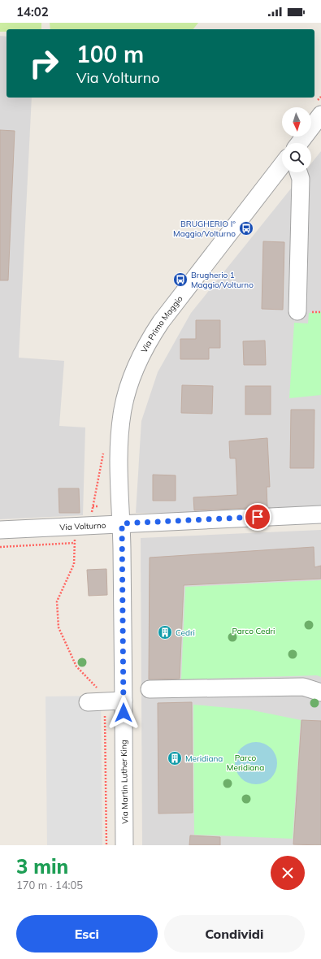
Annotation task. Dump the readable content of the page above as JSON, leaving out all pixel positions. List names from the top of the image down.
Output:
{
  "streets": {
    "street": ["Via Primo Maggio", "Via Volturno", "Via Martin Luther King"]
  },
  "crossings": [
    ["Via Primo Maggio", "Via Volturno"],
    ["Via Primo Maggio", "Via Martin Luther King"],
    ["Via Volturno", "Via Martin Luther King"]
  ],
  "parks": ["Parco Cedri", "Parco Meridiana"],
  "places": {
    "bus stop": ["BRUGHERIO I° Maggio/Volturno", "Brugherio 1 Maggio/Volturno"],
    "building": ["Cedri", "Meridiana"]
  },
  "north": "bottom",
  "page": {
    "status": "14:02",
    "turn": ["100 m", "Via Volturno"],
    "heading": ["3 min", "170 m · 14:05"],
    "buttons": ["Esci", "Condividi"]
  }
}
